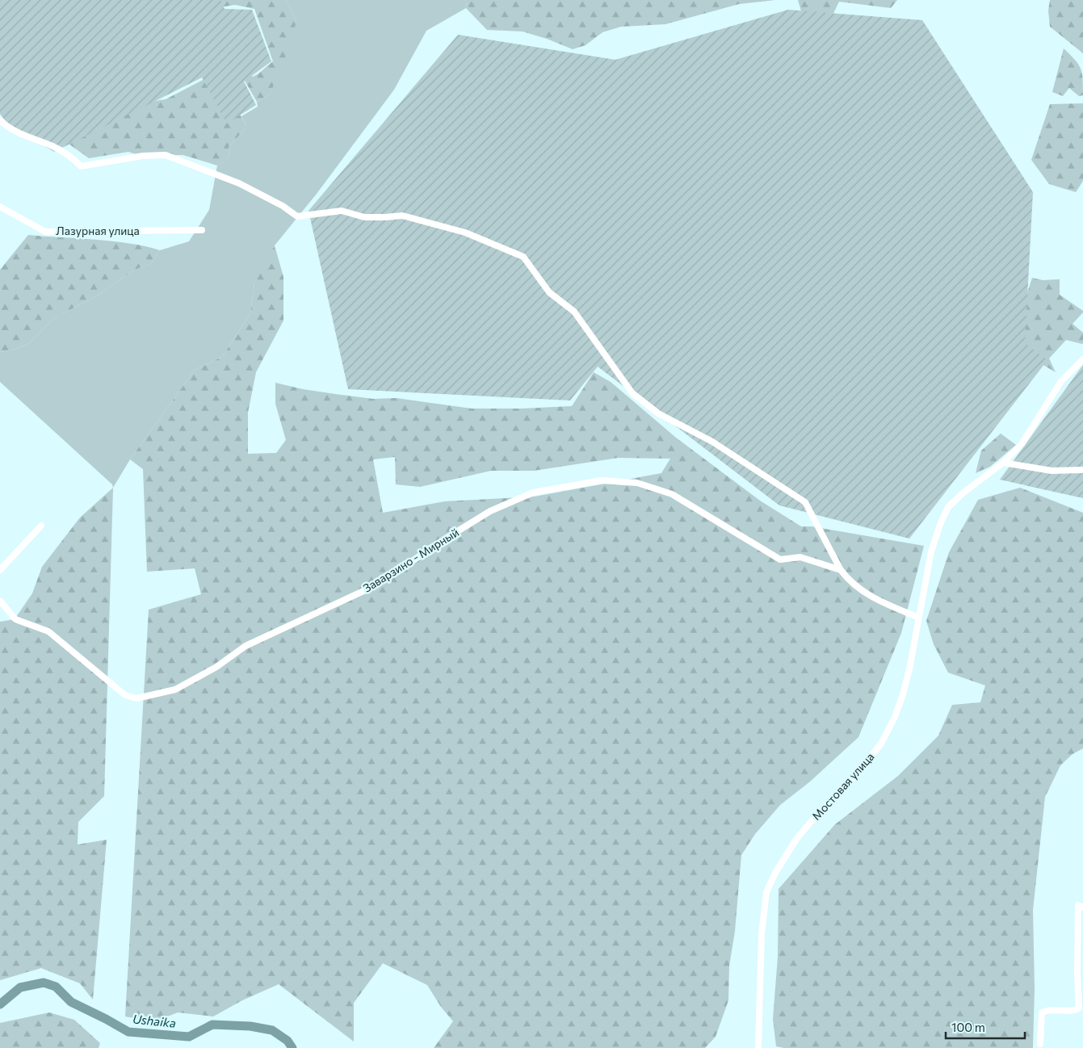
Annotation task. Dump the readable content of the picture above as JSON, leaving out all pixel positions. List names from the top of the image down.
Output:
{
  "streets": {
    "street": ["Лазурная улица", "Заварзино - Мирный", "Мостовая улица"]
  },
  "water": ["Ushaika"],
  "scale_bar": "100 m"
}
